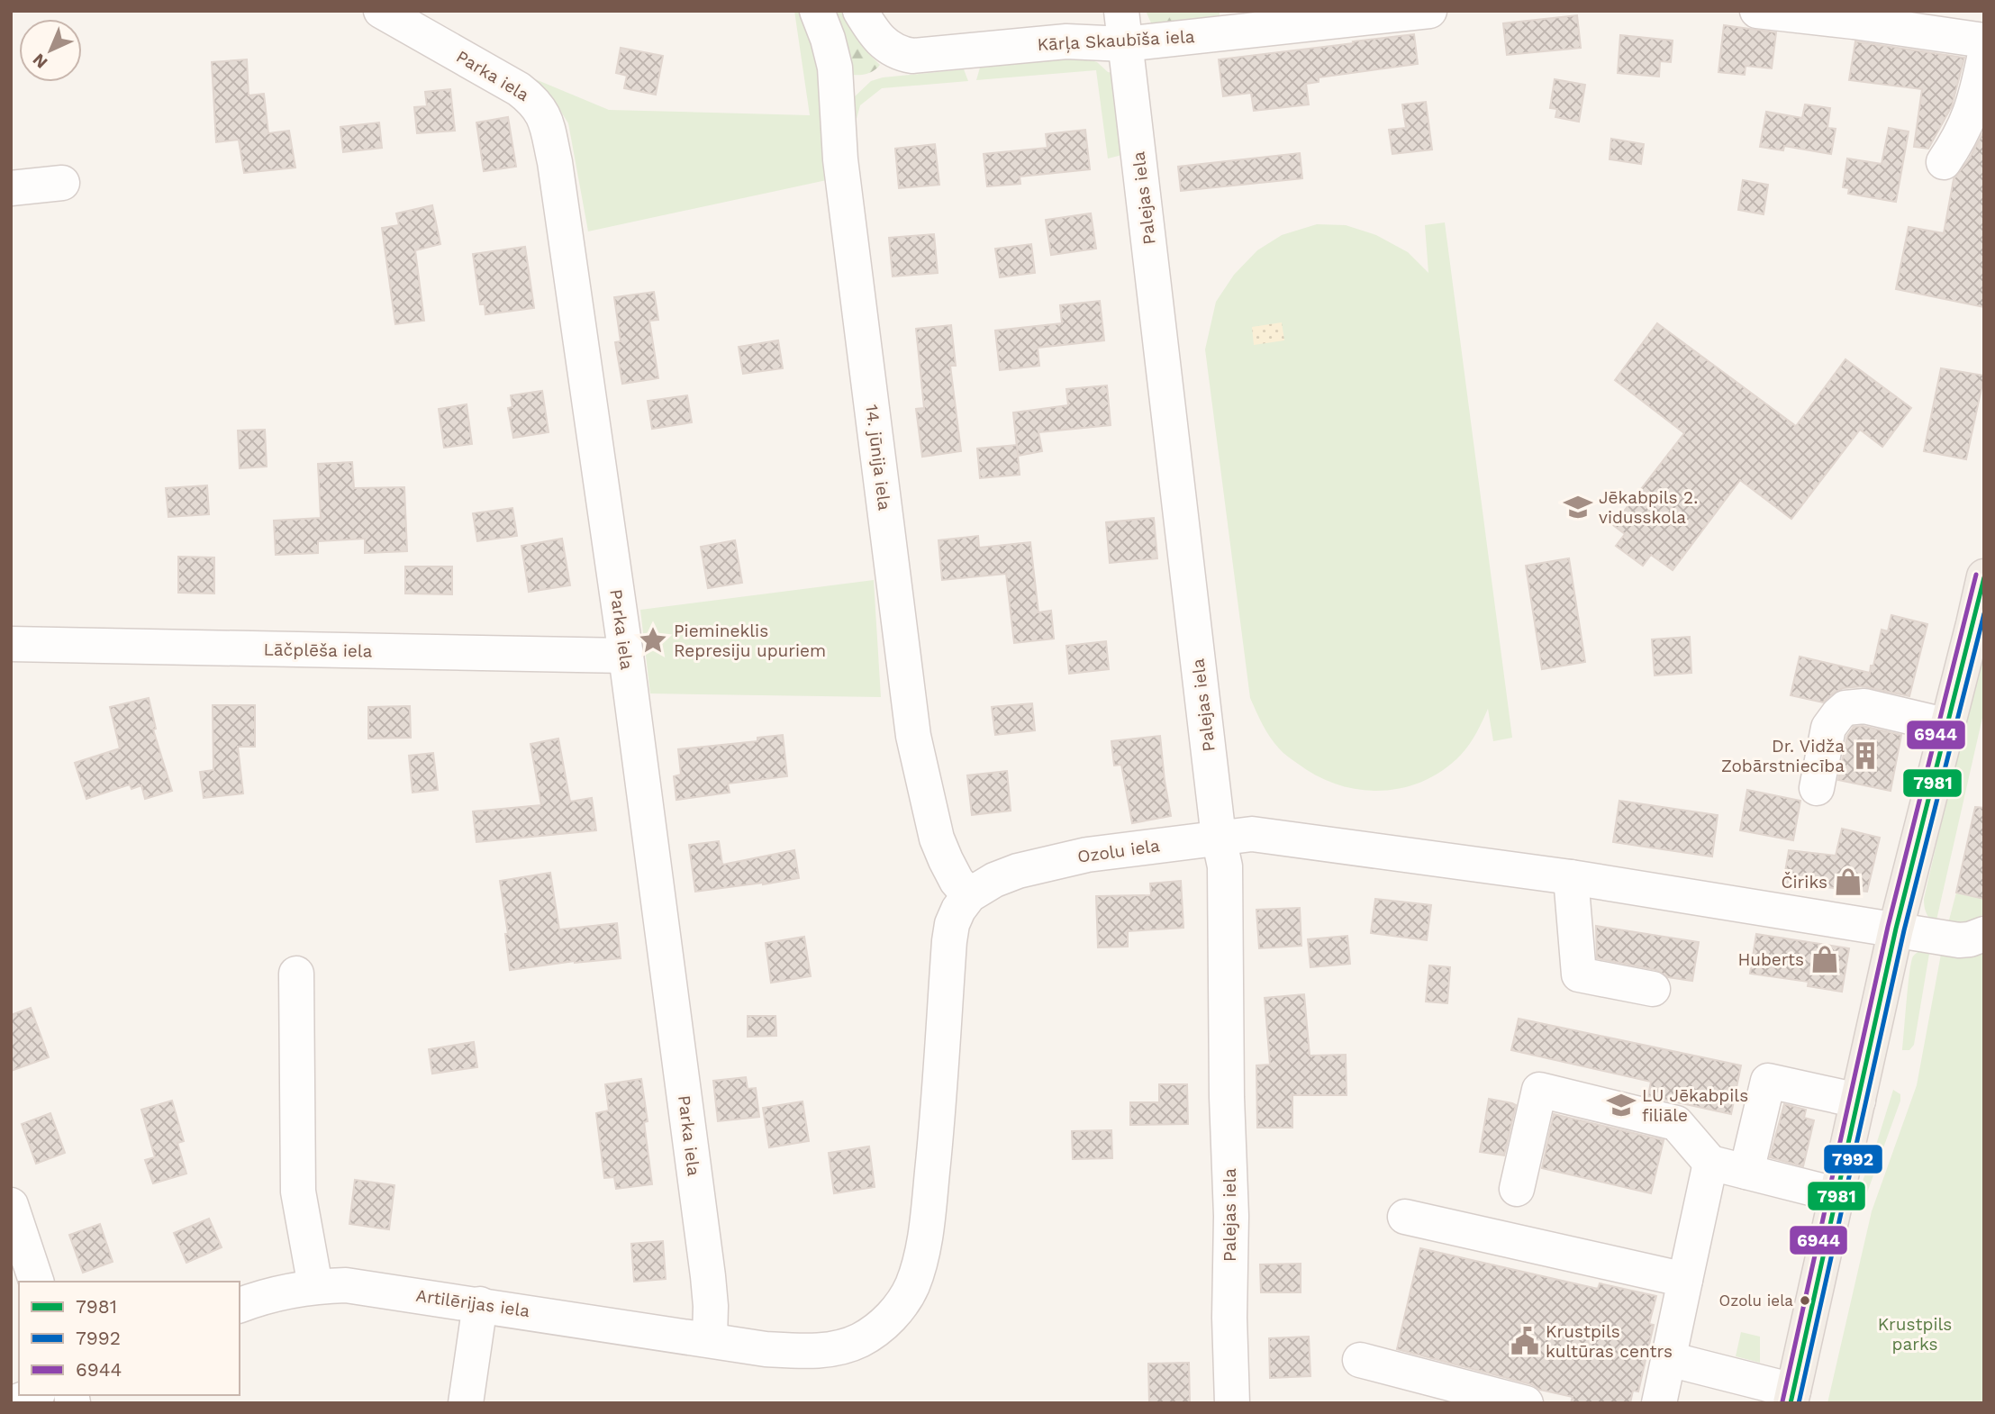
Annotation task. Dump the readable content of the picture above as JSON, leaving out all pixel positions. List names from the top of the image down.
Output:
{
  "streets": {
    "street": [
      "Kārļa Skaubīša iela",
      "Parka iela",
      "Palejas iela",
      "14. jūnija iela",
      "Lāčplēša iela",
      "Ozolu iela",
      "Artilērijas iela"
    ]
  },
  "crossings": [
    ["Kārļa Skaubīša iela", "Palejas iela"],
    ["Parka iela", "Lāčplēša iela"],
    ["Parka iela", "Ozolu iela"],
    ["Parka iela", "Artilērijas iela"],
    ["Palejas iela", "Ozolu iela"],
    ["14. jūnija iela", "Ozolu iela"],
    ["Ozolu iela", "Artilērijas iela"]
  ],
  "parks": ["Krustpils parks"],
  "places": {
    "school or university": ["Jēkabpils 2. vidusskola", "LU Jēkabpils filiāle"],
    "place": ["Piemineklis Represiju upuriem"],
    "building": ["Dr. Vidža Zobārstniecība"],
    "shop": ["Čiriks", "Huberts"],
    "other": ["Ozolu iela"],
    "public building": ["Krustpils kultūras centrs"]
  },
  "lines": ["transit line 6944", "transit line 7981", "transit line 7992"],
  "legend": ["7981", "7992", "6944"],
  "north": "bottom left"
}
